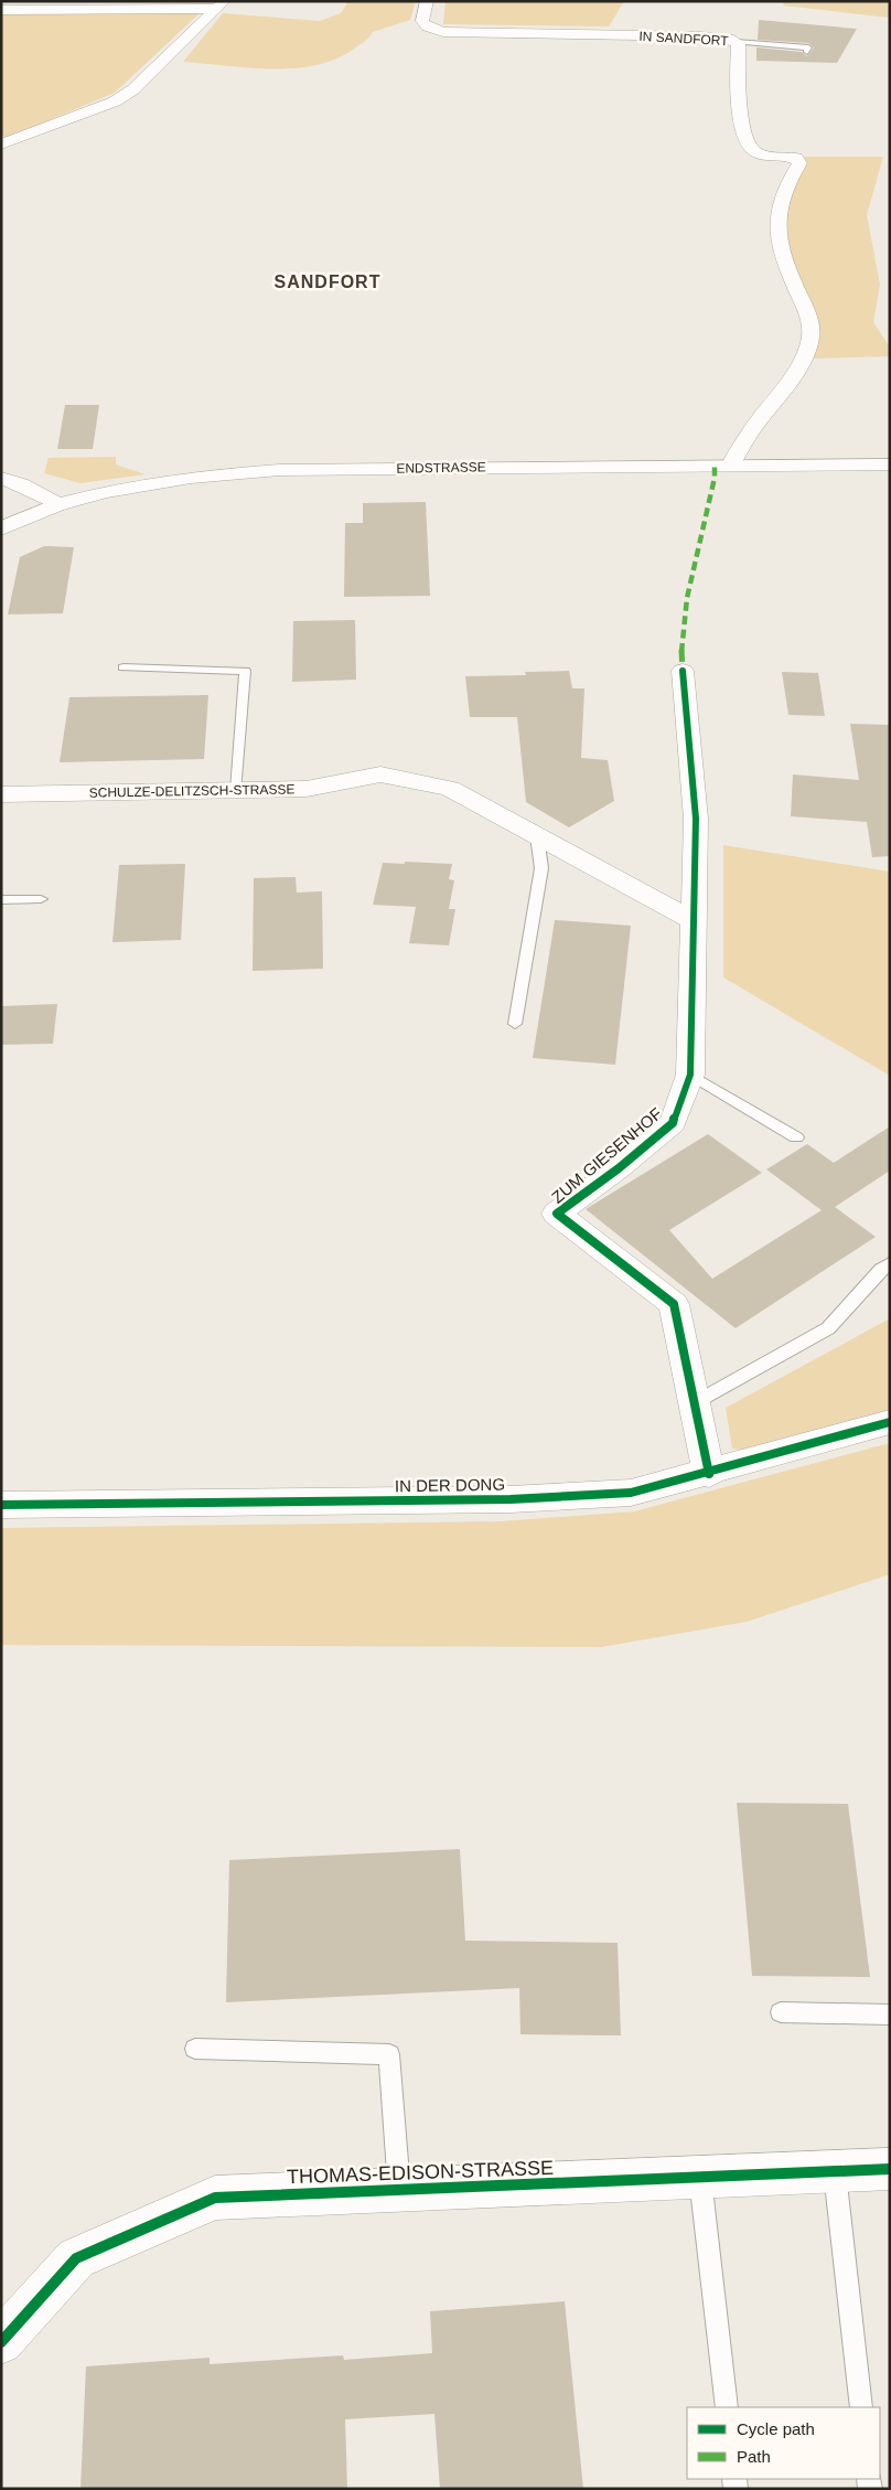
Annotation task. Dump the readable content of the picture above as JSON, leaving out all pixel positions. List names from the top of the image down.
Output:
{
  "streets": {
    "street": [
      "IN SANDFORT",
      "ENDSTRASSE",
      "SCHULZE-DELITZSCH-STRASSE",
      "ZUM GIESENHOF",
      "IN DER DONG",
      "THOMAS-EDISON-STRASSE"
    ]
  },
  "crossings": [
    ["IN SANDFORT", "ENDSTRASSE"],
    ["ZUM GIESENHOF", "IN DER DONG"]
  ],
  "districts": ["SANDFORT"],
  "legend": ["Cycle path", "Path"]
}
